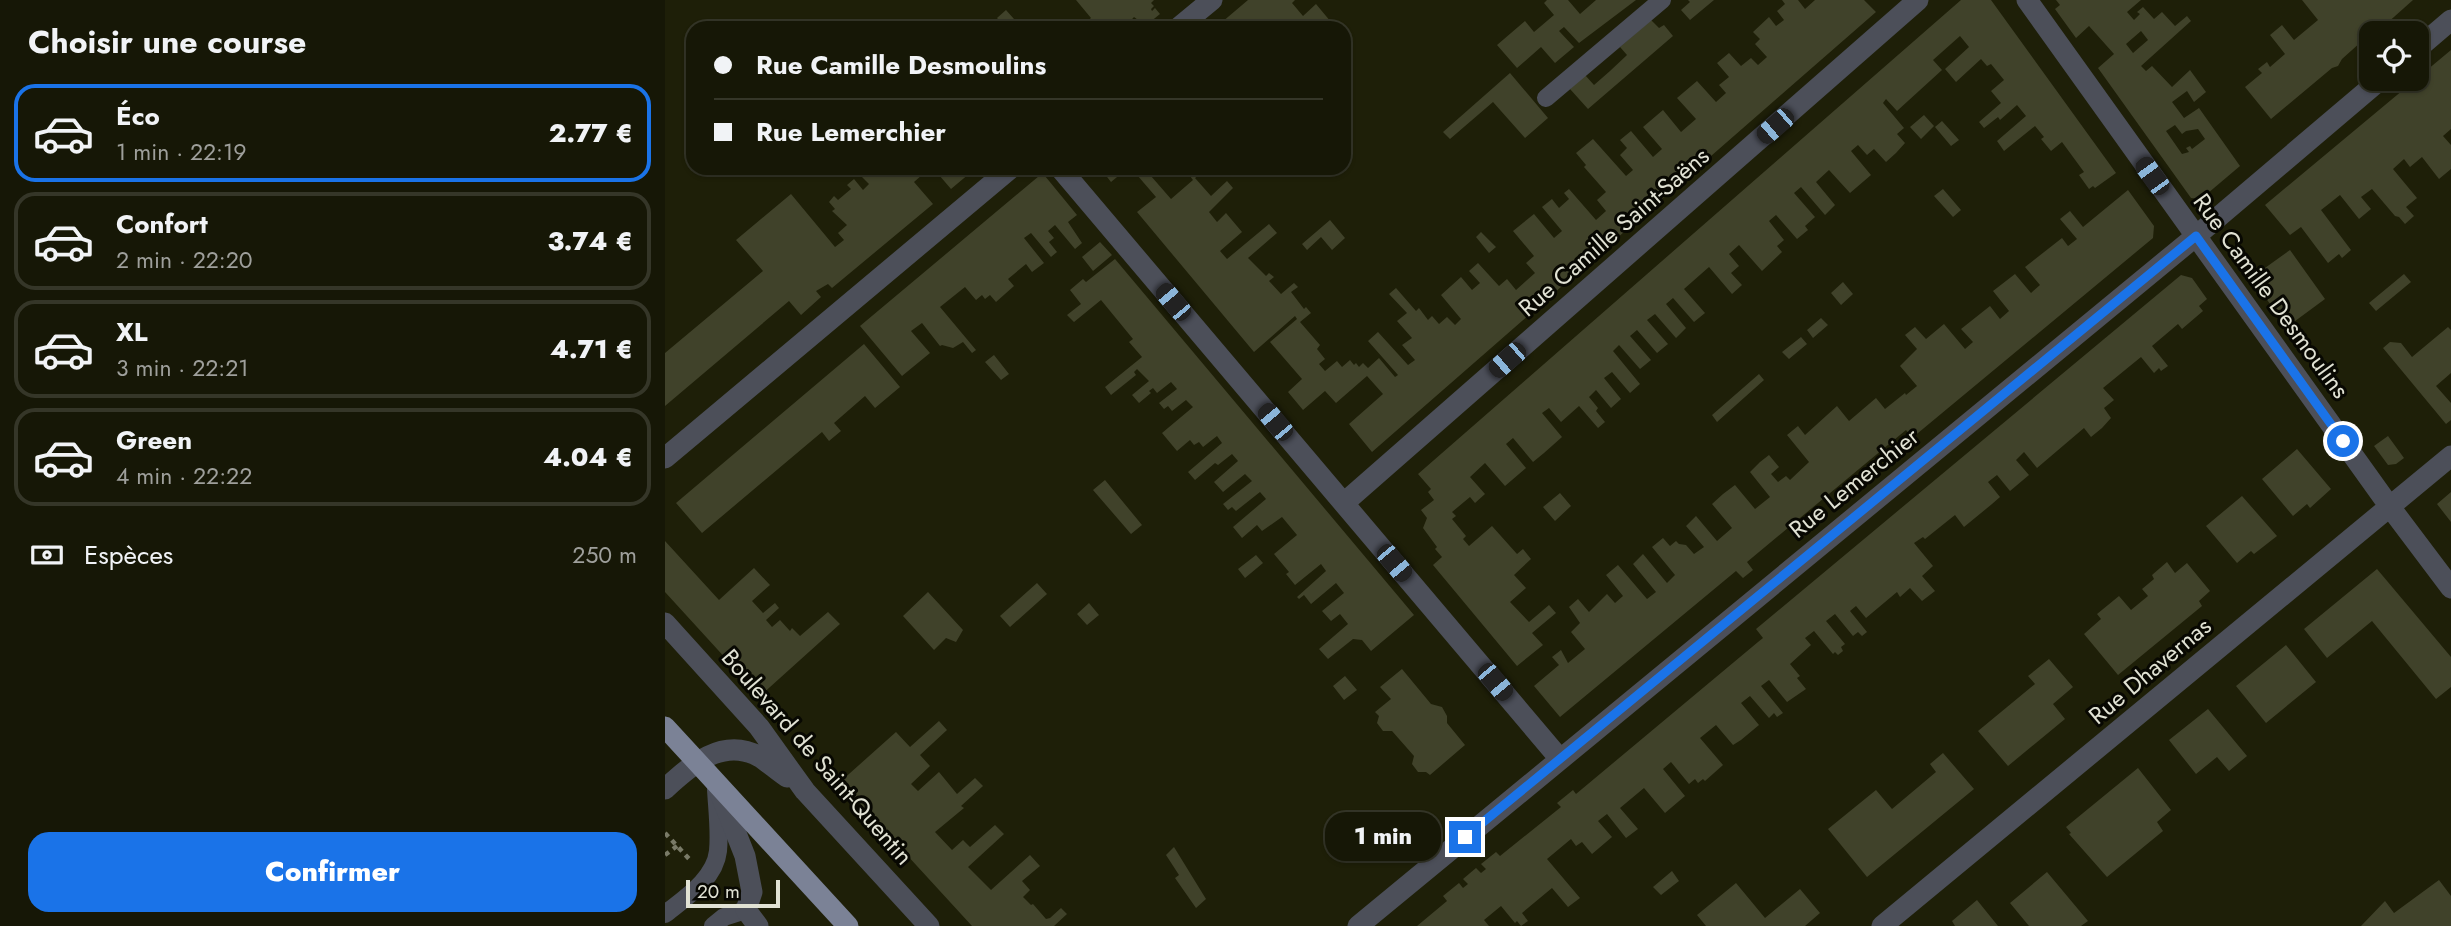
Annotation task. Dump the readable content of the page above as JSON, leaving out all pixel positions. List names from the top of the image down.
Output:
{
  "streets": {
    "street": [
      "Rue Camille Saint-Saëns",
      "Rue Camille Desmoulins",
      "Rue Lemerchier",
      "Rue Dhavernas",
      "Boulevard de Saint-Quentin"
    ]
  },
  "crossings": [
    ["Rue Camille Desmoulins", "Rue Lemerchier"],
    ["Rue Camille Desmoulins", "Rue Dhavernas"]
  ],
  "scale_bar": "20 m",
  "page": {
    "heading": "Choisir une course",
    "banner": ["Rue Camille Desmoulins", "Rue Lemerchier"],
    "list": [
      {
        "name": "Éco",
        "note": "1 min · 22:19",
        "value": "2.77 €"
      },
      {
        "name": "Confort",
        "note": "2 min · 22:20",
        "value": "3.74 €"
      },
      {
        "name": "XL",
        "note": "3 min · 22:21",
        "value": "4.71 €"
      },
      {
        "name": "Green",
        "note": "4 min · 22:22",
        "value": "4.04 €"
      }
    ],
    "pay": ["Espèces", "250 m"],
    "bubble": "1 min",
    "buttons": "Confirmer",
    "scale": "20 m"
  }
}
